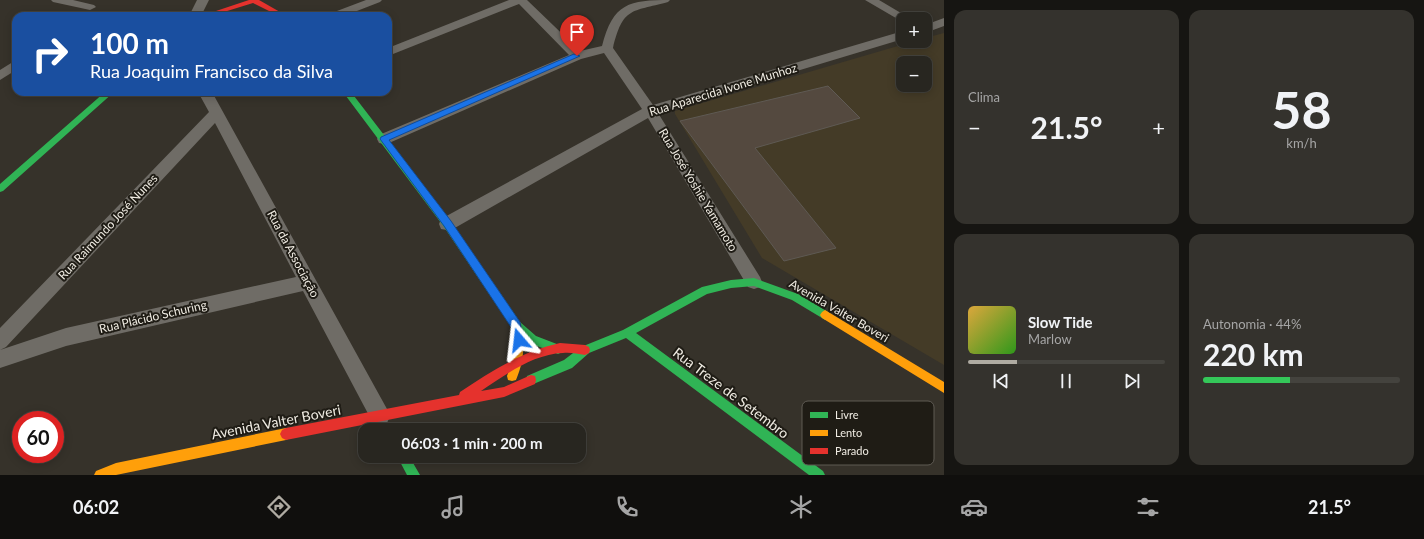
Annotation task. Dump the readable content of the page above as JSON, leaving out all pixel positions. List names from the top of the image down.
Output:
{
  "streets": {
    "main road": ["Avenida Valter Boveri", "Rua Treze de Setembro"],
    "street": [
      "Rua Aparecida Ivone Munhoz",
      "Rua José Yoshie Yamamoto",
      "Rua Raimundo José Nunes",
      "Rua da Associação",
      "Rua Plácido Schuring"
    ]
  },
  "crossings": [
    ["Rua Aparecida Ivone Munhoz", "Rua José Yoshie Yamamoto"],
    ["Rua José Yoshie Yamamoto", "Avenida Valter Boveri"],
    ["Rua Raimundo José Nunes", "Rua da Associação"],
    ["Rua da Associação", "Avenida Valter Boveri"],
    ["Rua da Associação", "Rua Plácido Schuring"],
    ["Avenida Valter Boveri", "Rua Treze de Setembro"]
  ],
  "legend": ["Livre", "Lento", "Parado"],
  "page": {
    "tile": [
      "Clima",
      ["58", "km/h"],
      ["Autonomia · 44%", "220 km"]
    ],
    "map_buttons": ["+", "−"],
    "turn": ["100 m", "Rua Joaquim Francisco da Silva"],
    "heat": ["−", "21.5°", "+"],
    "song": ["Slow Tide", "Marlow"],
    "limit": "60",
    "trip": "06:03 · 1 min · 200 m",
    "tabs": ["06:02", "21.5°"]
  }
}
